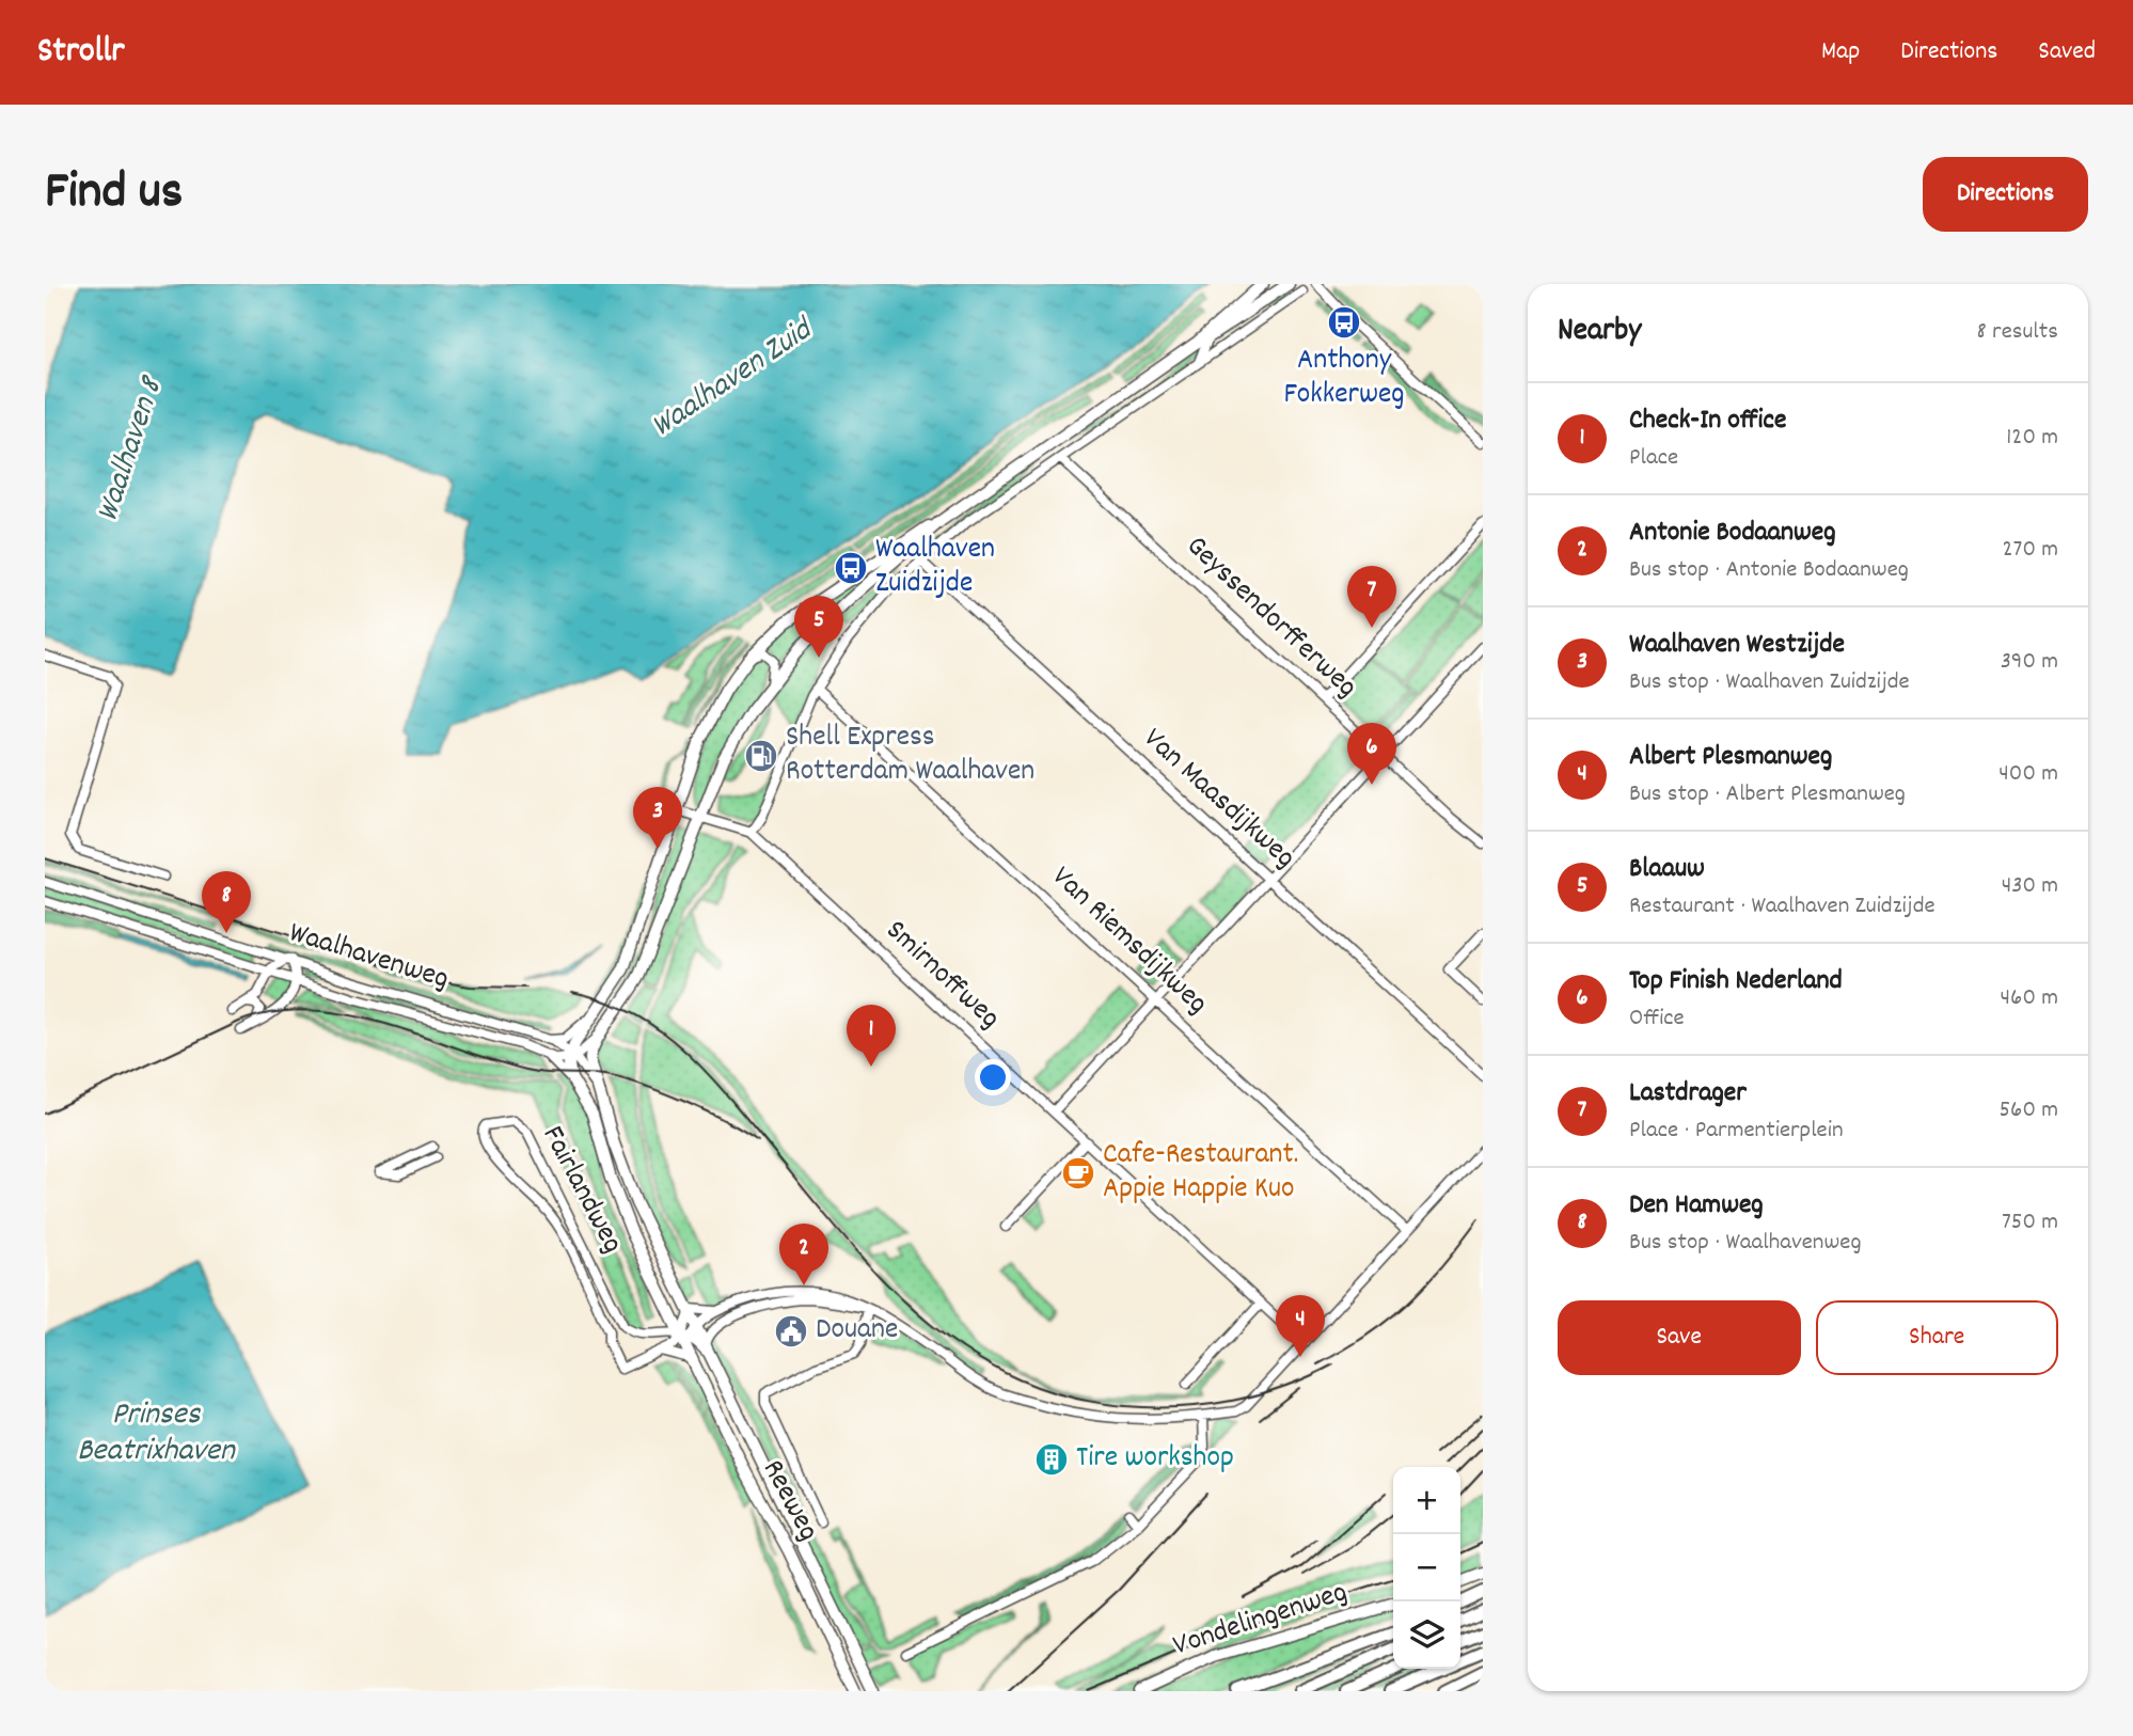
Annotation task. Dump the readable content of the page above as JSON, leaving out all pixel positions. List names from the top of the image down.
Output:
{
  "streets": {
    "main road": ["Reeweg", "Vondelingenweg"],
    "street": [
      "Geyssendorfferweg",
      "Van Maasdijkweg",
      "Van Riemsdijkweg",
      "Waalhavenweg",
      "Smirnoffweg",
      "Fairlandweg"
    ]
  },
  "crossings": [
    ["Waalhavenweg", "Reeweg"]
  ],
  "water": ["Waalhaven Zuid", "Waalhaven 8", "Prinses Beatrixhaven"],
  "places": {
    "bus stop": ["Anthony Fokkerweg", "Waalhaven Zuidzijde"],
    "fuel station": ["Shell Express Rotterdam Waalhaven"],
    "cafe": ["Cafe-Restaurant. Appie Happie Kuo"],
    "public building": ["Douane"],
    "building": ["Tire workshop"]
  },
  "page": {
    "header": "Strollr",
    "nav": ["Map", "Directions", "Saved"],
    "title": "Find us",
    "buttons": [
      "Directions",
      ["Save", "Share"]
    ],
    "heading": ["Nearby", "8 results"],
    "list": [
      {
        "mark": "1",
        "name": "Check-In office",
        "note": "Place",
        "value": "120 m"
      },
      {
        "mark": "2",
        "name": "Antonie Bodaanweg",
        "note": "Bus stop · Antonie Bodaanweg",
        "value": "270 m"
      },
      {
        "mark": "3",
        "name": "Waalhaven Westzijde",
        "note": "Bus stop · Waalhaven Zuidzijde",
        "value": "390 m"
      },
      {
        "mark": "4",
        "name": "Albert Plesmanweg",
        "note": "Bus stop · Albert Plesmanweg",
        "value": "400 m"
      },
      {
        "mark": "5",
        "name": "Blaauw",
        "note": "Restaurant · Waalhaven Zuidzijde",
        "value": "430 m"
      },
      {
        "mark": "6",
        "name": "Top Finish Nederland",
        "note": "Office",
        "value": "460 m"
      },
      {
        "mark": "7",
        "name": "Lastdrager",
        "note": "Place · Parmentierplein",
        "value": "560 m"
      },
      {
        "mark": "8",
        "name": "Den Hamweg",
        "note": "Bus stop · Waalhavenweg",
        "value": "750 m"
      }
    ],
    "pins": [
      "7",
      "5",
      "6",
      "3",
      "8",
      "1",
      "2",
      "4"
    ],
    "map_buttons": ["+", "−"]
  }
}
